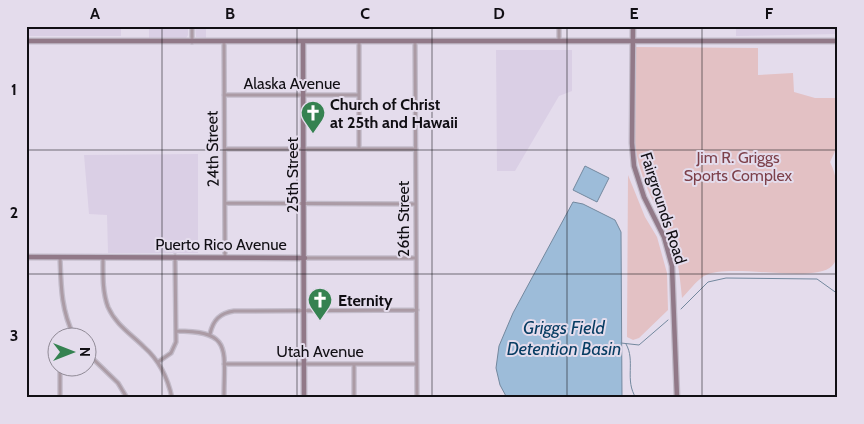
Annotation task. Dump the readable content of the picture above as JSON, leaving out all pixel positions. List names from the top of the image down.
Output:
{
  "streets": {
    "main road": ["25th Street", "Fairgrounds Road", "Puerto Rico Avenue"],
    "street": [
      "Alaska Avenue",
      "24th Street",
      "26th Street",
      "Utah Avenue"
    ]
  },
  "crossings": [
    ["Alaska Avenue", "24th Street"],
    ["Alaska Avenue", "25th Street"],
    ["24th Street", "Puerto Rico Avenue"],
    ["25th Street", "Puerto Rico Avenue"],
    ["25th Street", "Utah Avenue"],
    ["26th Street", "Puerto Rico Avenue"],
    ["26th Street", "Utah Avenue"]
  ],
  "water": ["Griggs Field Detention Basin"],
  "parks": ["Jim R. Griggs Sports Complex"],
  "places": {
    "church": ["Church of Christ at 25th and Hawaii", "Eternity"]
  },
  "north": "right",
  "grid": {
    "columns": [
      "A",
      "B",
      "C",
      "D",
      "E",
      "F"
    ],
    "rows": ["1", "2", "3"]
  }
}
